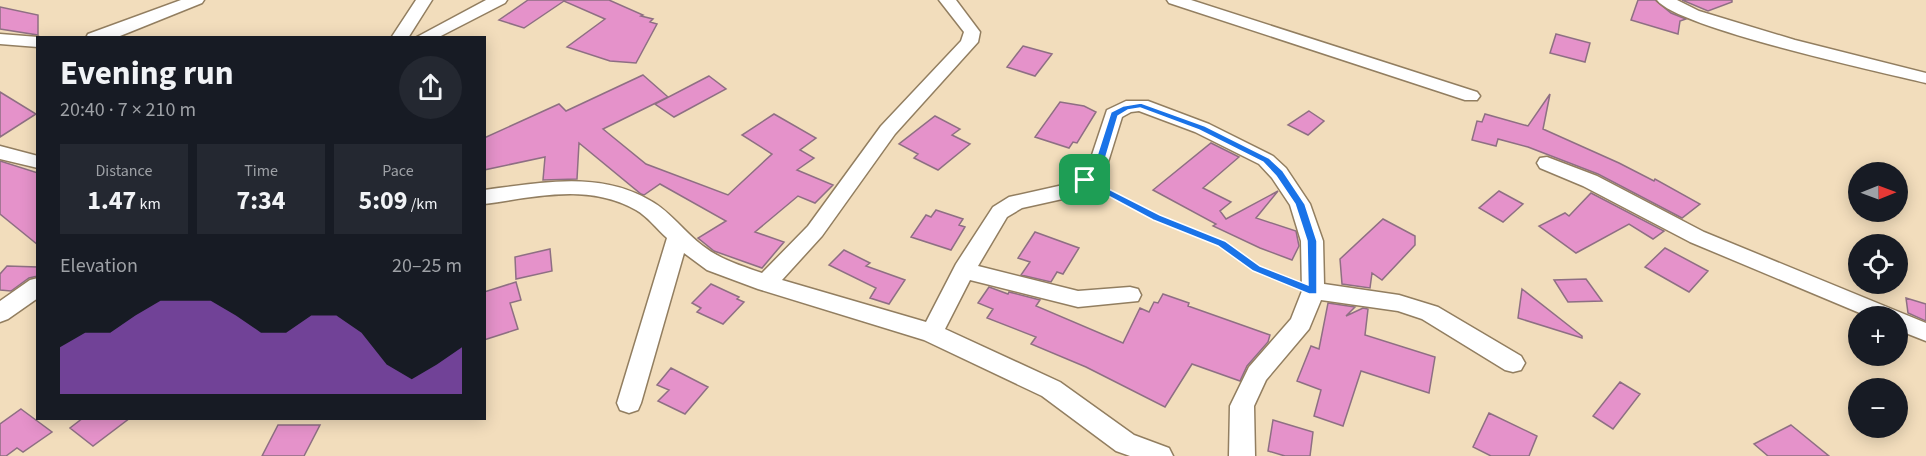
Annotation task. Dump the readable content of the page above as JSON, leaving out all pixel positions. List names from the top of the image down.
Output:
{
  "north": "right",
  "page": {
    "heading": ["Evening run", "20:40 · 7 × 210 m"],
    "stats": [
      ["Distance", "1.47 km"],
      ["Time", "7:34"],
      ["Pace", "5:09 /km"]
    ],
    "map_buttons": ["+", "−"],
    "chart": ["Elevation", "20–25 m"]
  }
}
